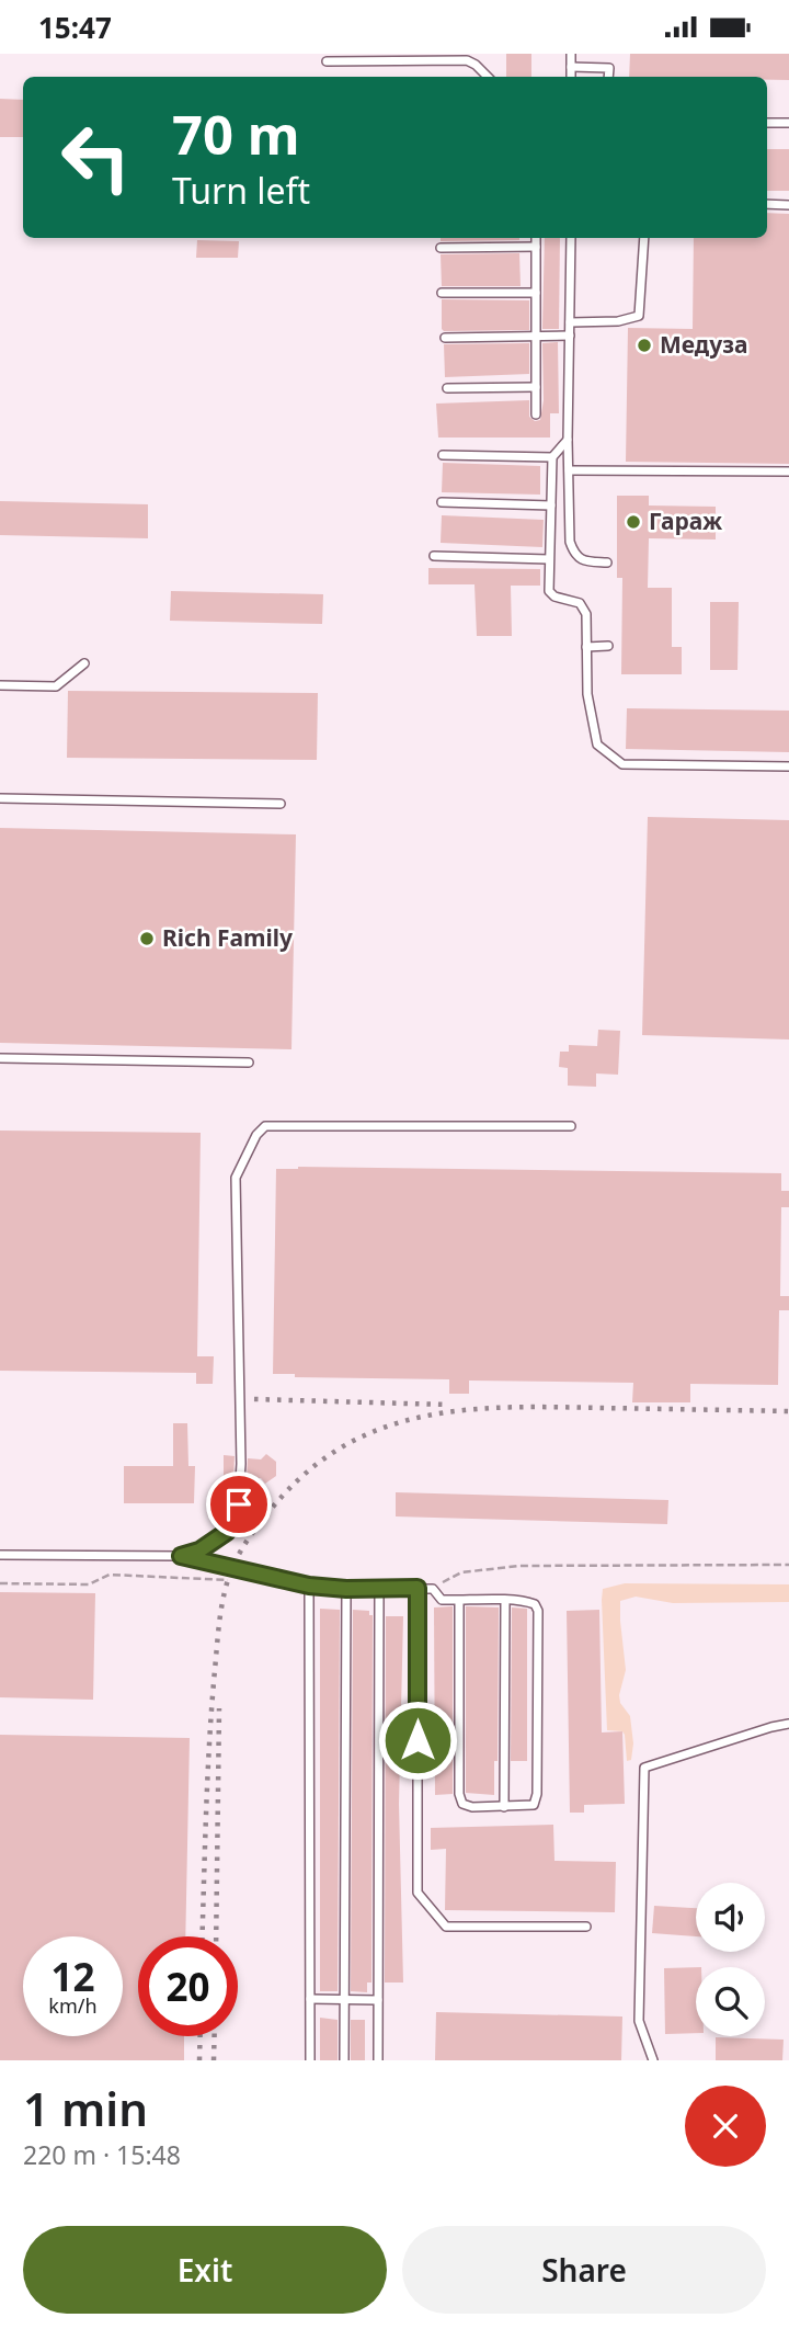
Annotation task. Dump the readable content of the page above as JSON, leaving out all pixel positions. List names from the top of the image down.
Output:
{
  "places": ["Медуза", "Гараж", "Rich Family"],
  "page": {
    "status": "15:47",
    "turn": ["70 m", "Turn left"],
    "speed": "12 km/h",
    "limit": "20",
    "heading": ["1 min", "220 m · 15:48"],
    "buttons": ["Exit", "Share"]
  }
}
